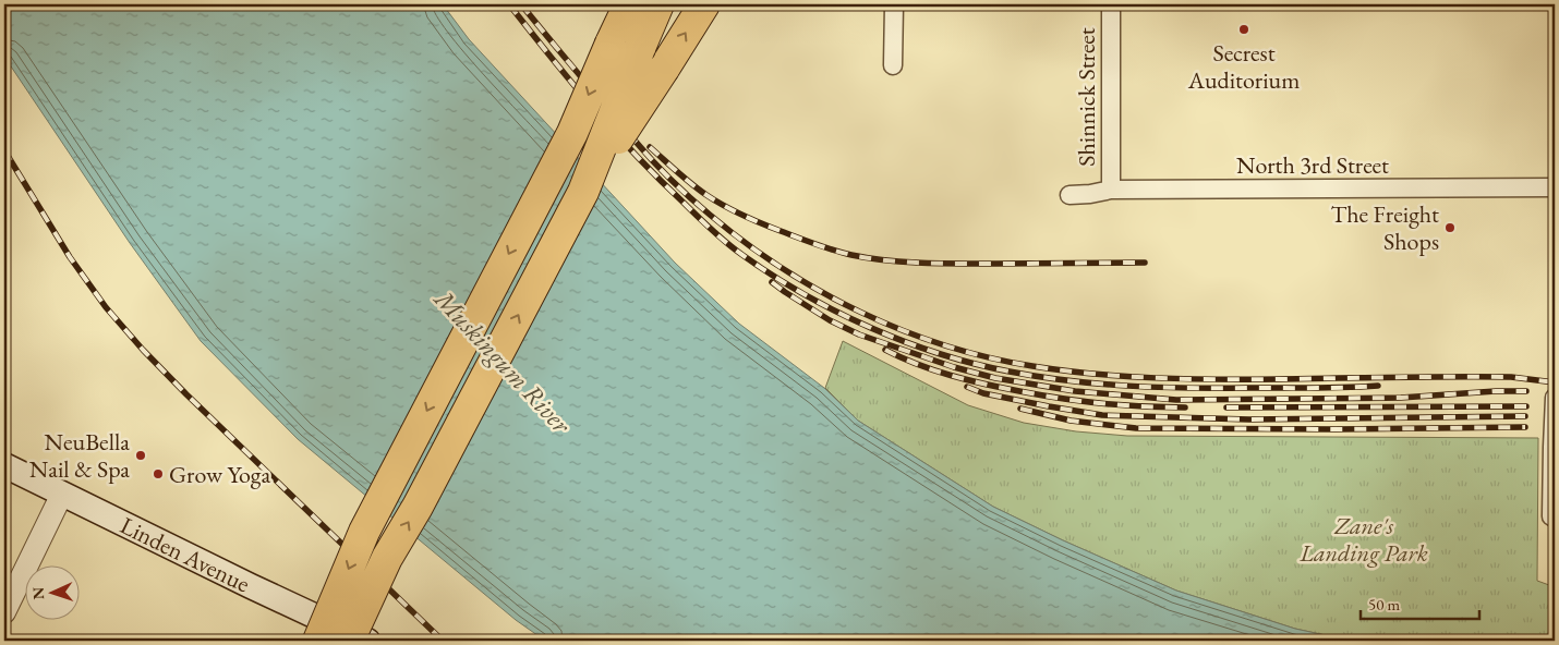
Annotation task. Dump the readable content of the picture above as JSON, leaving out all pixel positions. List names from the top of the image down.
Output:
{
  "streets": {
    "main road": ["Linden Avenue"],
    "street": ["Shinnick Street", "North 3rd Street"]
  },
  "crossings": [
    ["Shinnick Street", "North 3rd Street"]
  ],
  "water": ["Muskingum River"],
  "parks": ["Zane's Landing Park"],
  "places": [
    "Secrest Auditorium",
    "The Freight Shops",
    "NeuBella Nail & Spa",
    "Grow Yoga"
  ],
  "scale_bar": "50 m",
  "north": "left"
}
